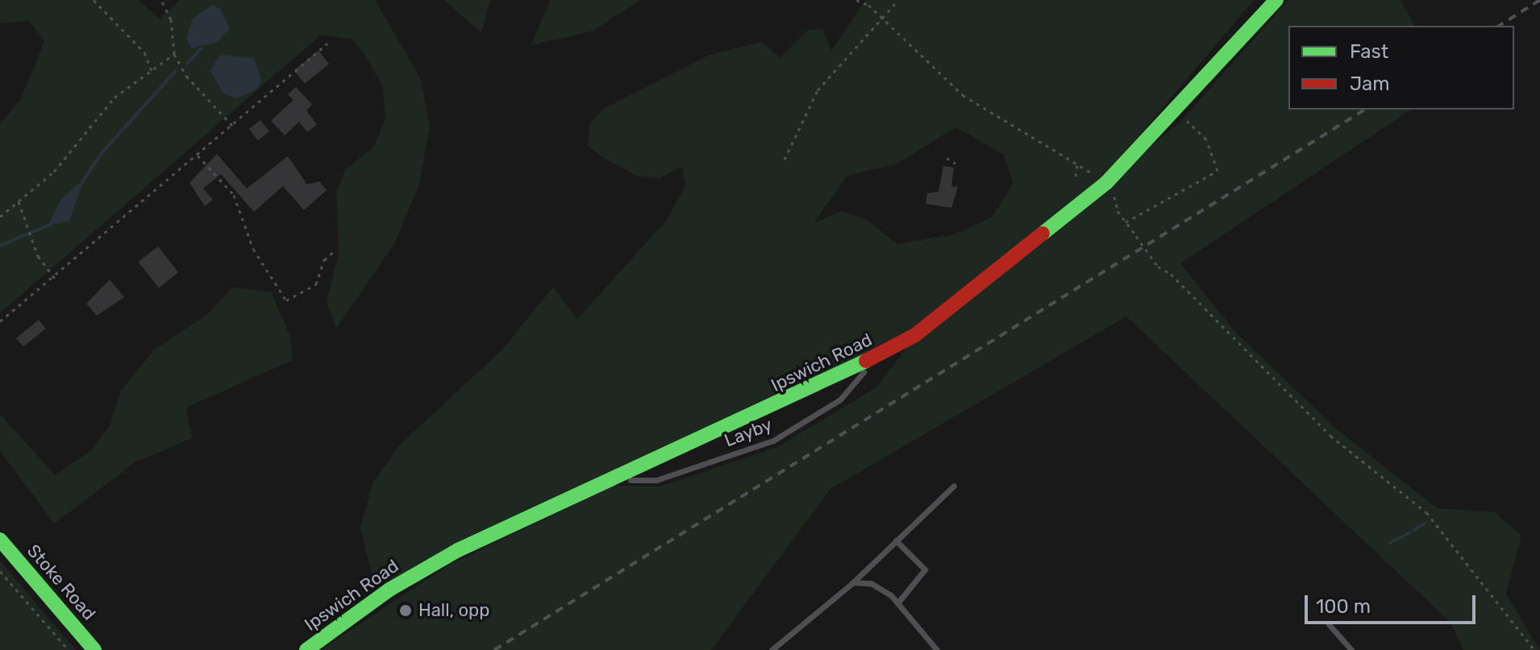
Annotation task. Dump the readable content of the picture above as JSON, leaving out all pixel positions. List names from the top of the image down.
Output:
{
  "streets": {
    "main road": ["Ipswich Road", "Stoke Road"],
    "lane": ["Layby"]
  },
  "crossings": [
    ["Ipswich Road", "Layby"]
  ],
  "places": ["Hall, opp"],
  "legend": ["Fast", "Jam"],
  "scale_bar": "100 m"
}
